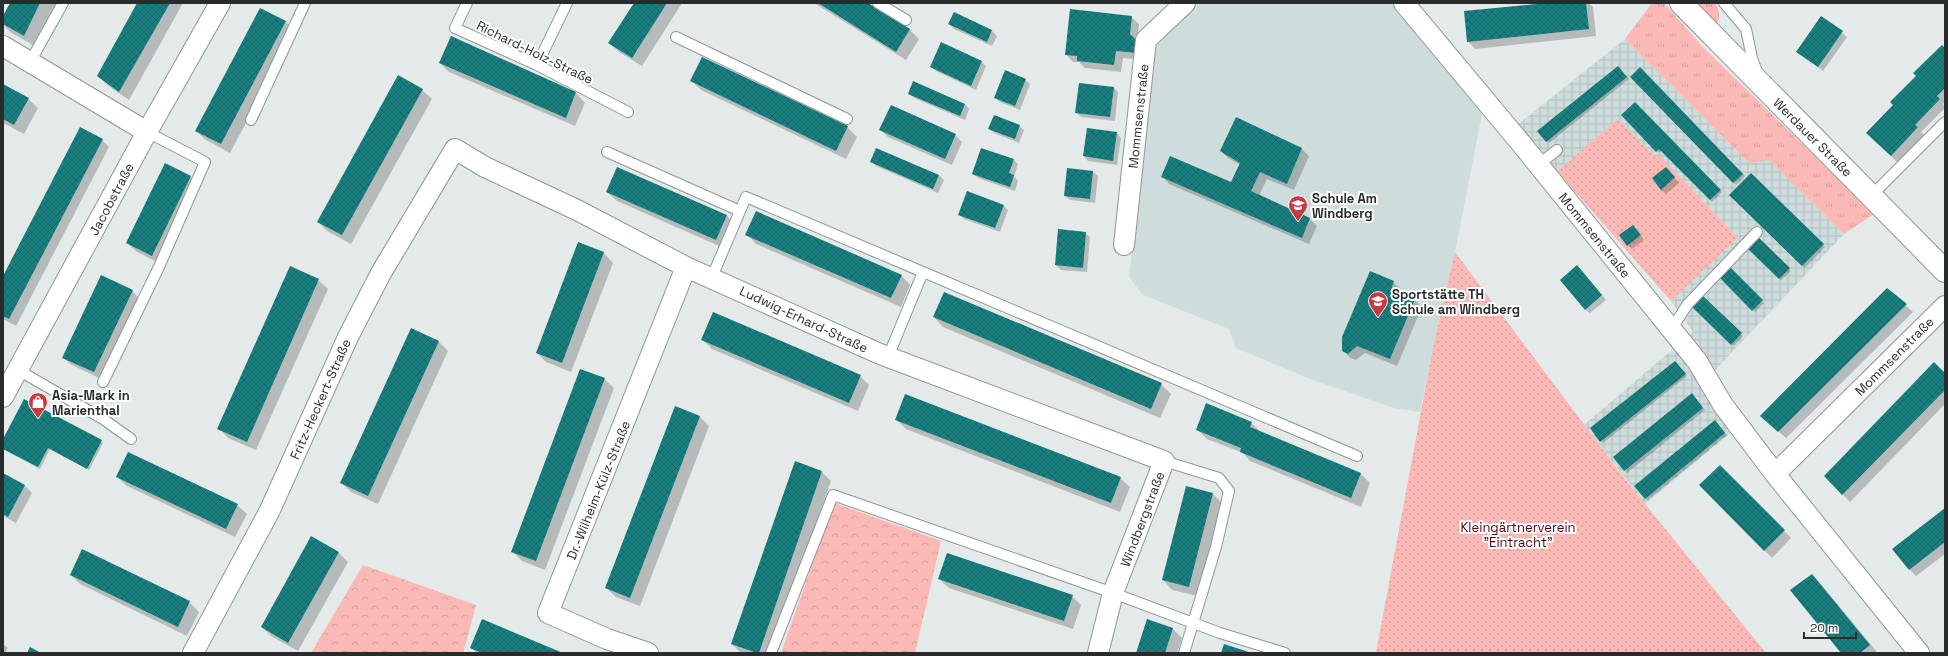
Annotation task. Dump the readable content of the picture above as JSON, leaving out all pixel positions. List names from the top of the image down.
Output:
{
  "streets": {
    "main road": ["Werdauer Straße"],
    "street": [
      "Mommsenstraße",
      "Jacobstraße",
      "Ludwig-Erhard-Straße",
      "Fritz-Heckert-Straße",
      "Dr.-Wilhelm-Külz-Straße",
      "Windbergstraße"
    ],
    "lane": ["Richard-Holz-Straße"]
  },
  "crossings": [
    ["Ludwig-Erhard-Straße", "Fritz-Heckert-Straße"],
    ["Ludwig-Erhard-Straße", "Dr.-Wilhelm-Külz-Straße"],
    ["Ludwig-Erhard-Straße", "Windbergstraße"]
  ],
  "parks": ["Kleingärtnerverein \"Eintracht\""],
  "places": {
    "school or university": ["Schule Am Windberg", "Sportstätte TH Schule am Windberg"],
    "shop": ["Asia-Mark in Marienthal"]
  },
  "scale_bar": "20 m"
}
